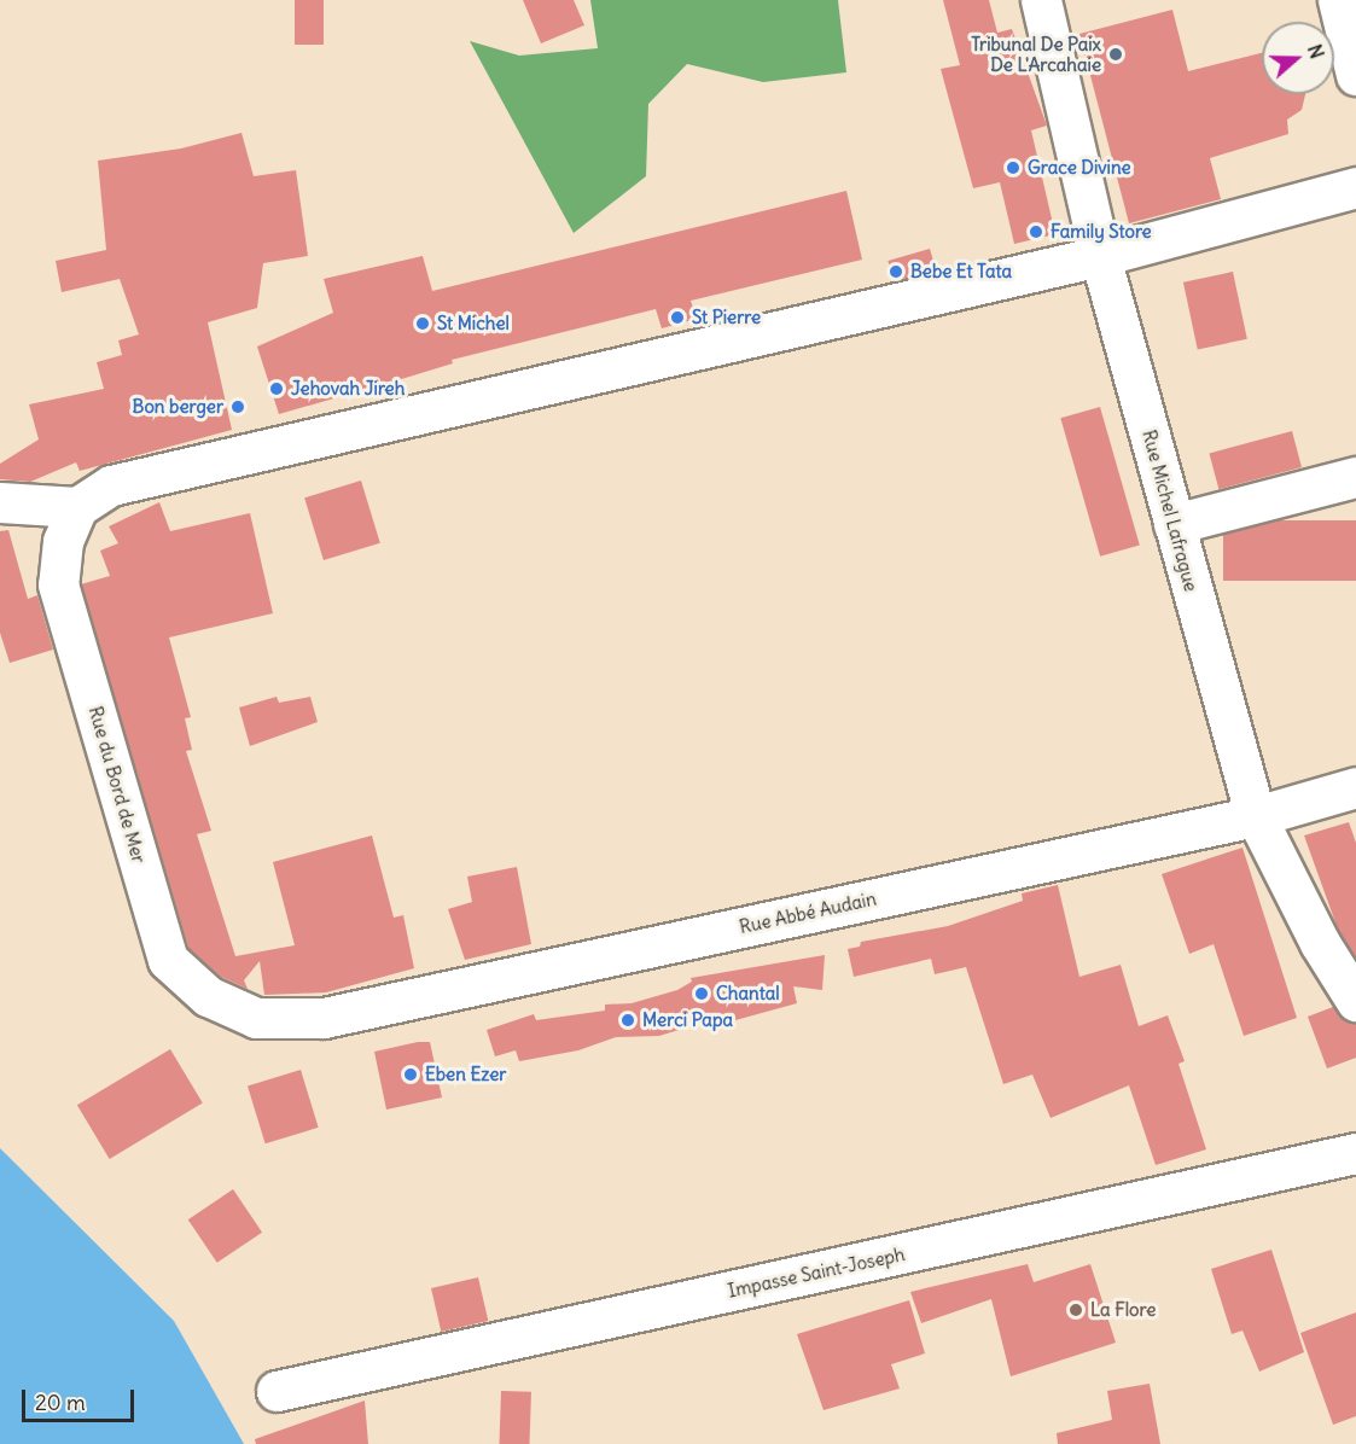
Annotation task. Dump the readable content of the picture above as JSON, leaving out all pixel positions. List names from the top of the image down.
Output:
{
  "streets": {
    "street": [
      "Rue Michel Lafrague",
      "Rue du Bord de Mer",
      "Rue Abbé Audain",
      "Impasse Saint-Joseph"
    ]
  },
  "crossings": [
    ["Rue Michel Lafrague", "Rue Abbé Audain"],
    ["Rue du Bord de Mer", "Rue Abbé Audain"]
  ],
  "places": [
    "Tribunal De Paix De L'Arcahaie",
    "Grace Divine",
    "Family Store",
    "Bebe Et Tata",
    "St Pierre",
    "St Michel",
    "Jehovah Jireh",
    "Bon berger",
    "Chantal",
    "Merci Papa",
    "Eben Ezer",
    "La Flore"
  ],
  "scale_bar": "20 m",
  "north": "right"
}
